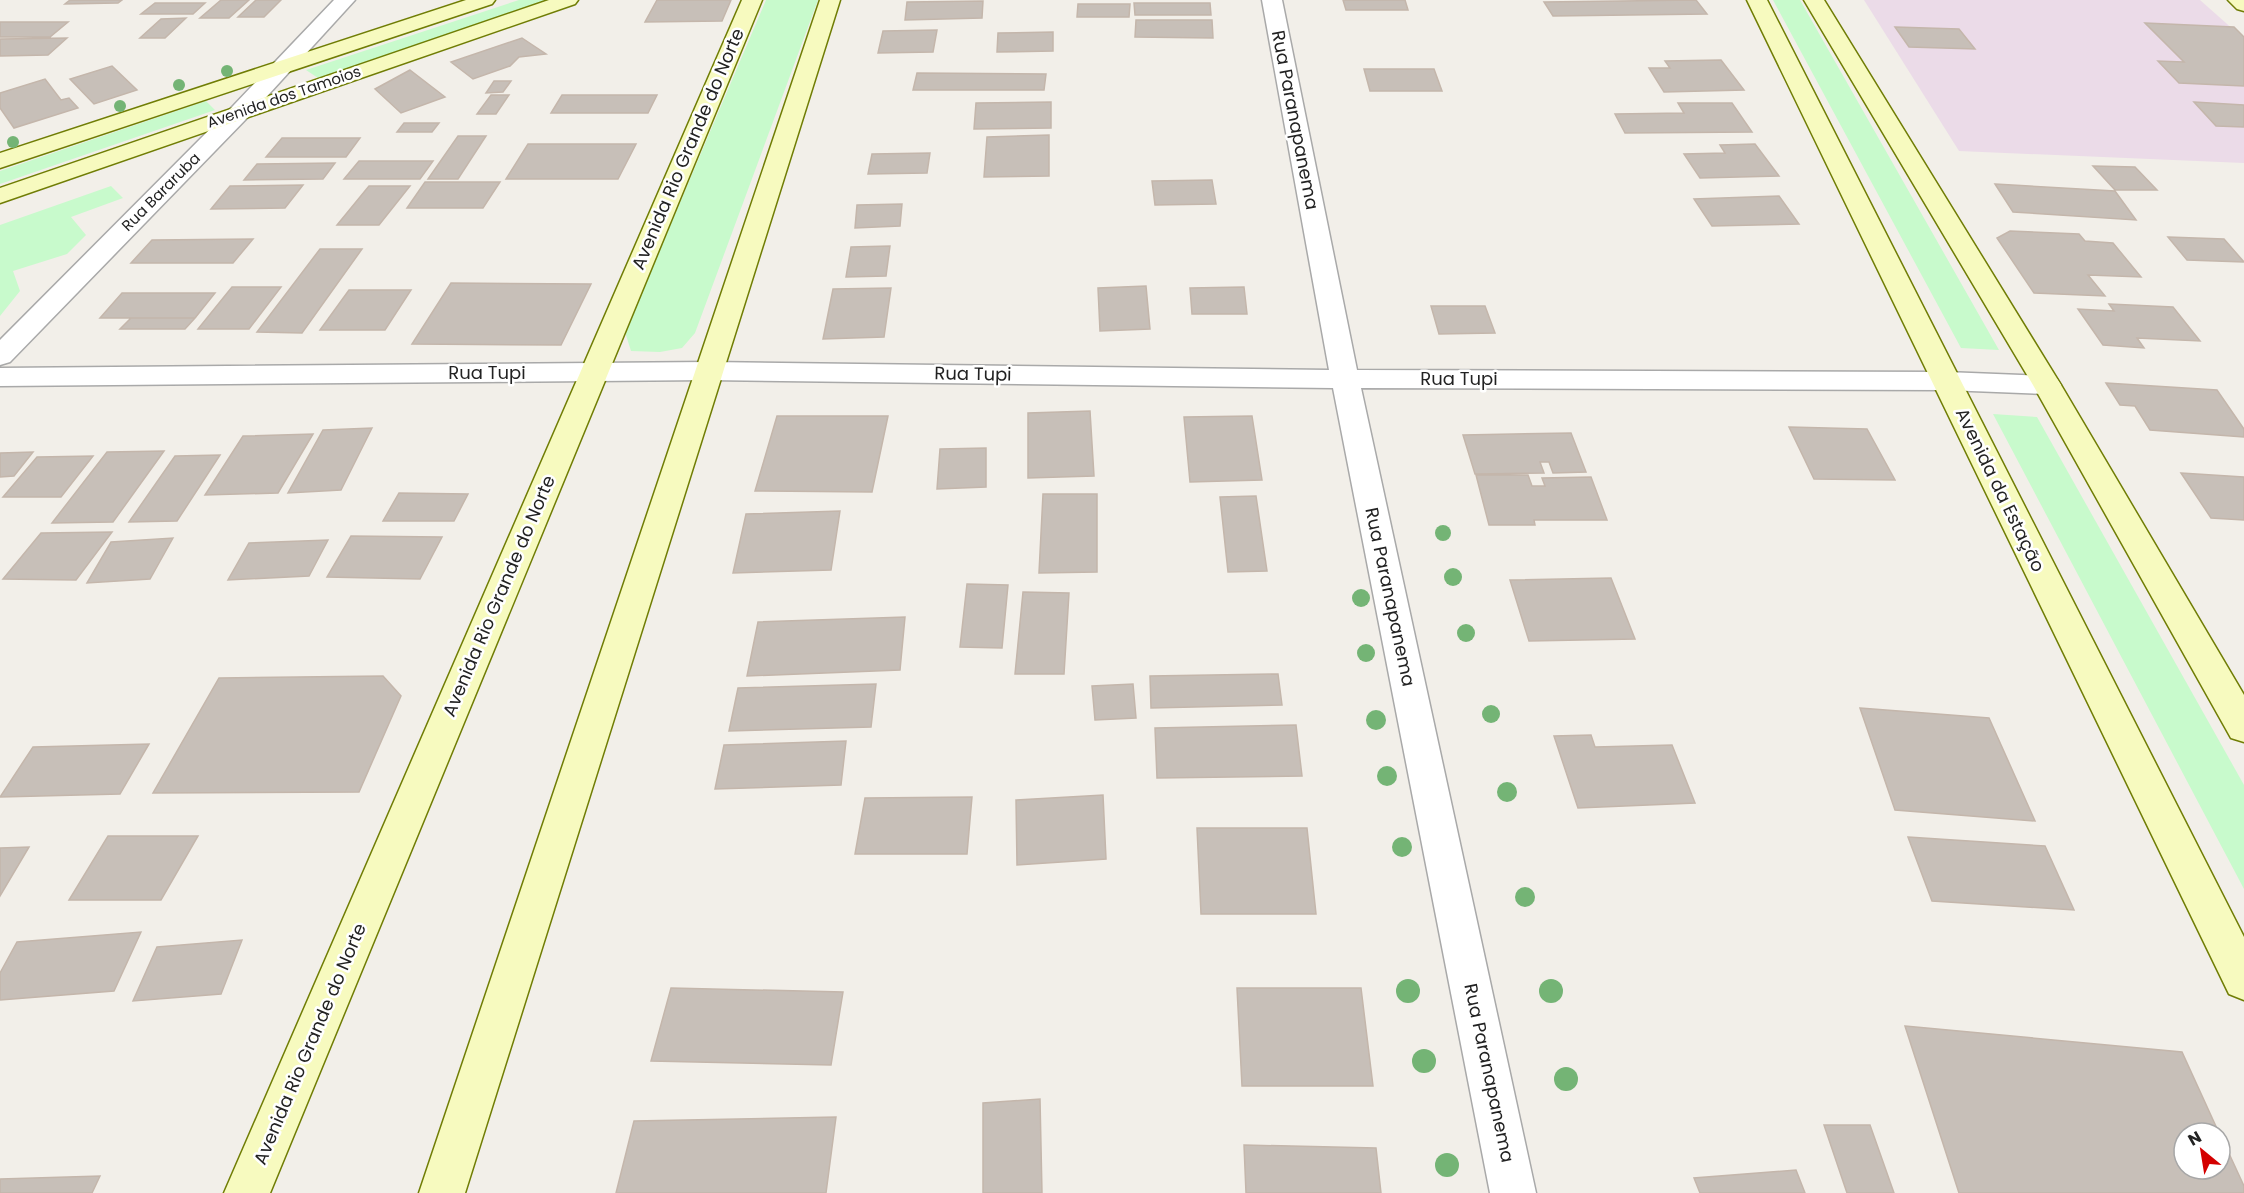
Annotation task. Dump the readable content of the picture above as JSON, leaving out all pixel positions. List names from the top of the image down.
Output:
{
  "streets": {
    "street": [
      "Avenida dos Tamoios",
      "Rua Paranapanema",
      "Avenida Rio Grande do Norte",
      "Rua Bararuba",
      "Rua Tupi",
      "Avenida da Estação"
    ]
  },
  "crossings": [
    ["Avenida dos Tamoios", "Rua Bararuba"],
    ["Rua Paranapanema", "Rua Tupi"],
    ["Avenida Rio Grande do Norte", "Rua Tupi"],
    ["Rua Tupi", "Avenida da Estação"]
  ],
  "north": "top left"
}
